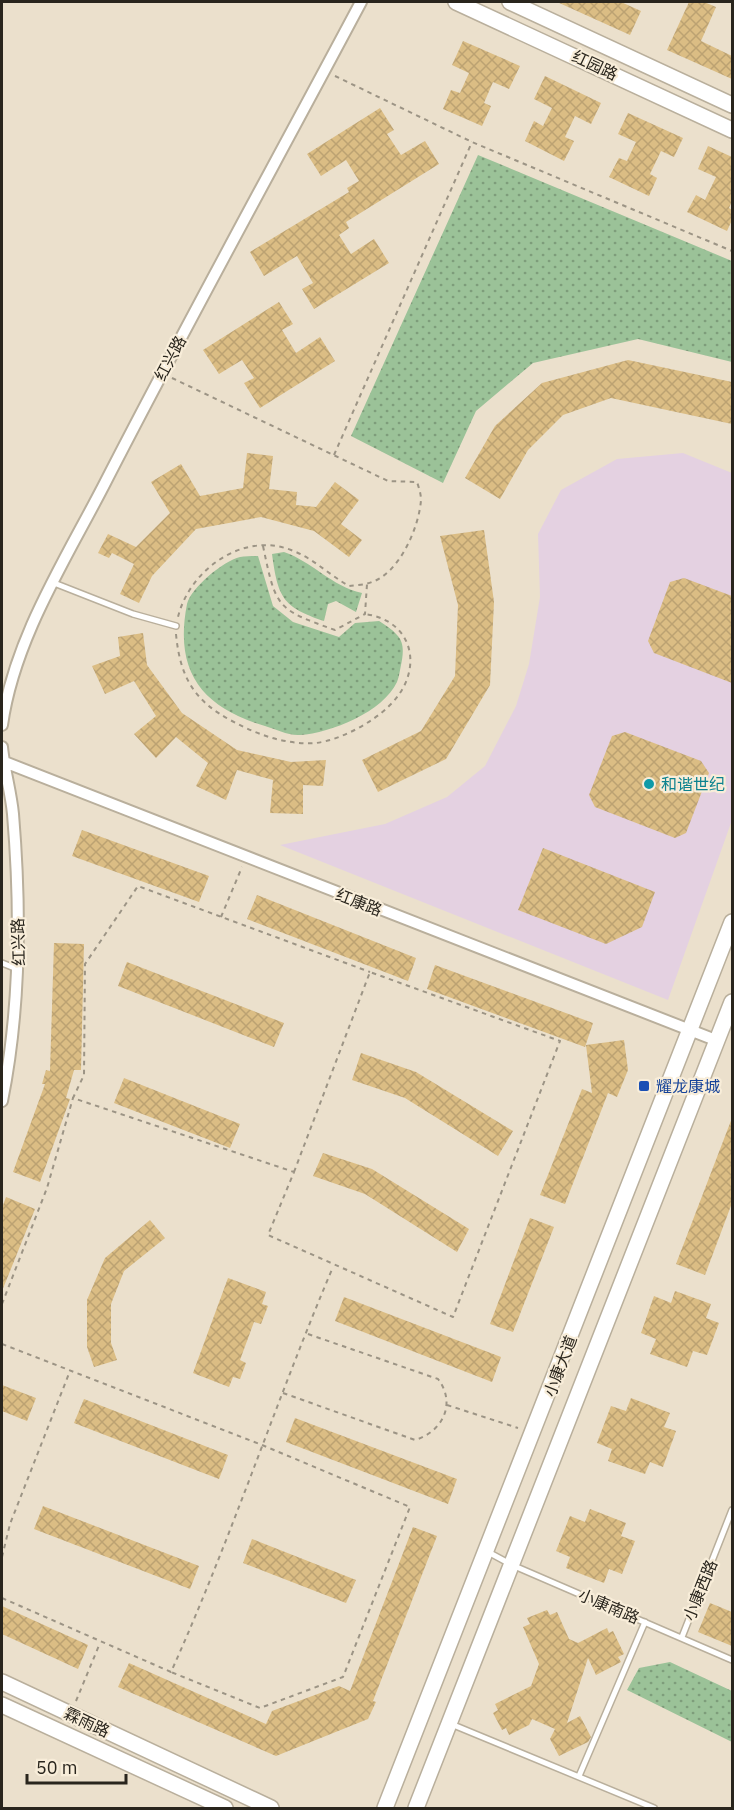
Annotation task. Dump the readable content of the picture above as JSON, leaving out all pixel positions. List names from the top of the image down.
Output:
{
  "streets": {
    "main road": ["红园路", "小康大道", "霖雨路"],
    "street": ["红兴路", "红康路"],
    "lane": ["小康西路", "小康南路"]
  },
  "crossings": [
    ["红兴路", "红康路"],
    ["红康路", "小康大道"],
    ["小康大道", "小康南路"],
    ["小康西路", "小康南路"]
  ],
  "places": {
    "other": ["和谐世纪"],
    "transit": ["耀龙康城"]
  },
  "scale_bar": "50 m"
}
